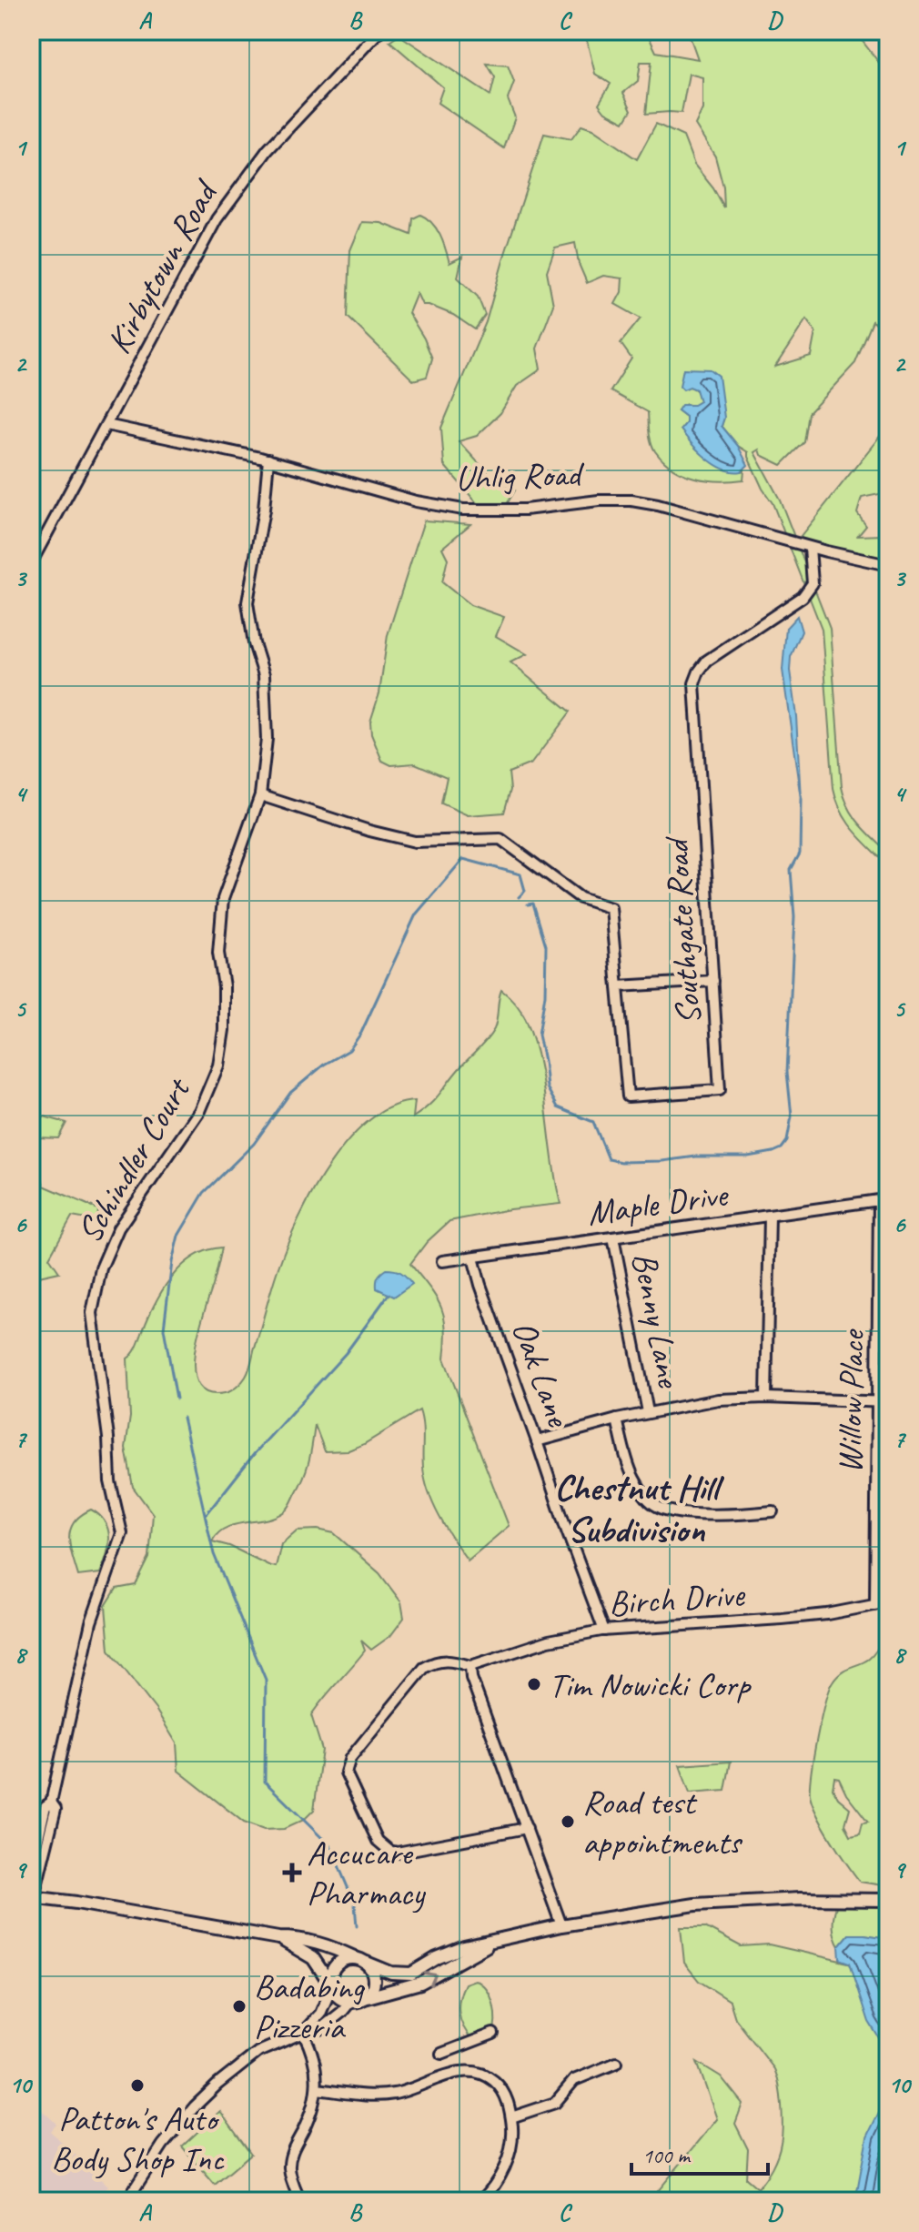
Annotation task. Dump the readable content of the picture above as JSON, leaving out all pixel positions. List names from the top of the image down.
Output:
{
  "streets": {
    "street": [
      "Kirbytown Road",
      "Uhlig Road",
      "Southgate Road",
      "Schindler Court",
      "Maple Drive",
      "Benny Lane",
      "Oak Lane",
      "Willow Place",
      "Birch Drive"
    ]
  },
  "crossings": [
    ["Kirbytown Road", "Uhlig Road"],
    ["Uhlig Road", "Southgate Road"],
    ["Uhlig Road", "Schindler Court"],
    ["Southgate Road", "Schindler Court"],
    ["Maple Drive", "Benny Lane"],
    ["Maple Drive", "Oak Lane"],
    ["Maple Drive", "Willow Place"],
    ["Oak Lane", "Birch Drive"],
    ["Willow Place", "Birch Drive"]
  ],
  "districts": ["Chestnut Hill Subdivision"],
  "places": {
    "other": [
      "Tim Nowicki Corp",
      "Road test appointments",
      "Badabing Pizzeria",
      "Patton's Auto Body Shop Inc"
    ],
    "health": ["Accucare Pharmacy"]
  },
  "scale_bar": "100 m",
  "grid": {
    "columns": [
      "A",
      "B",
      "C",
      "D"
    ],
    "rows": [
      "1",
      "2",
      "3",
      "4",
      "5",
      "6",
      "7",
      "8",
      "9",
      "10"
    ]
  }
}
